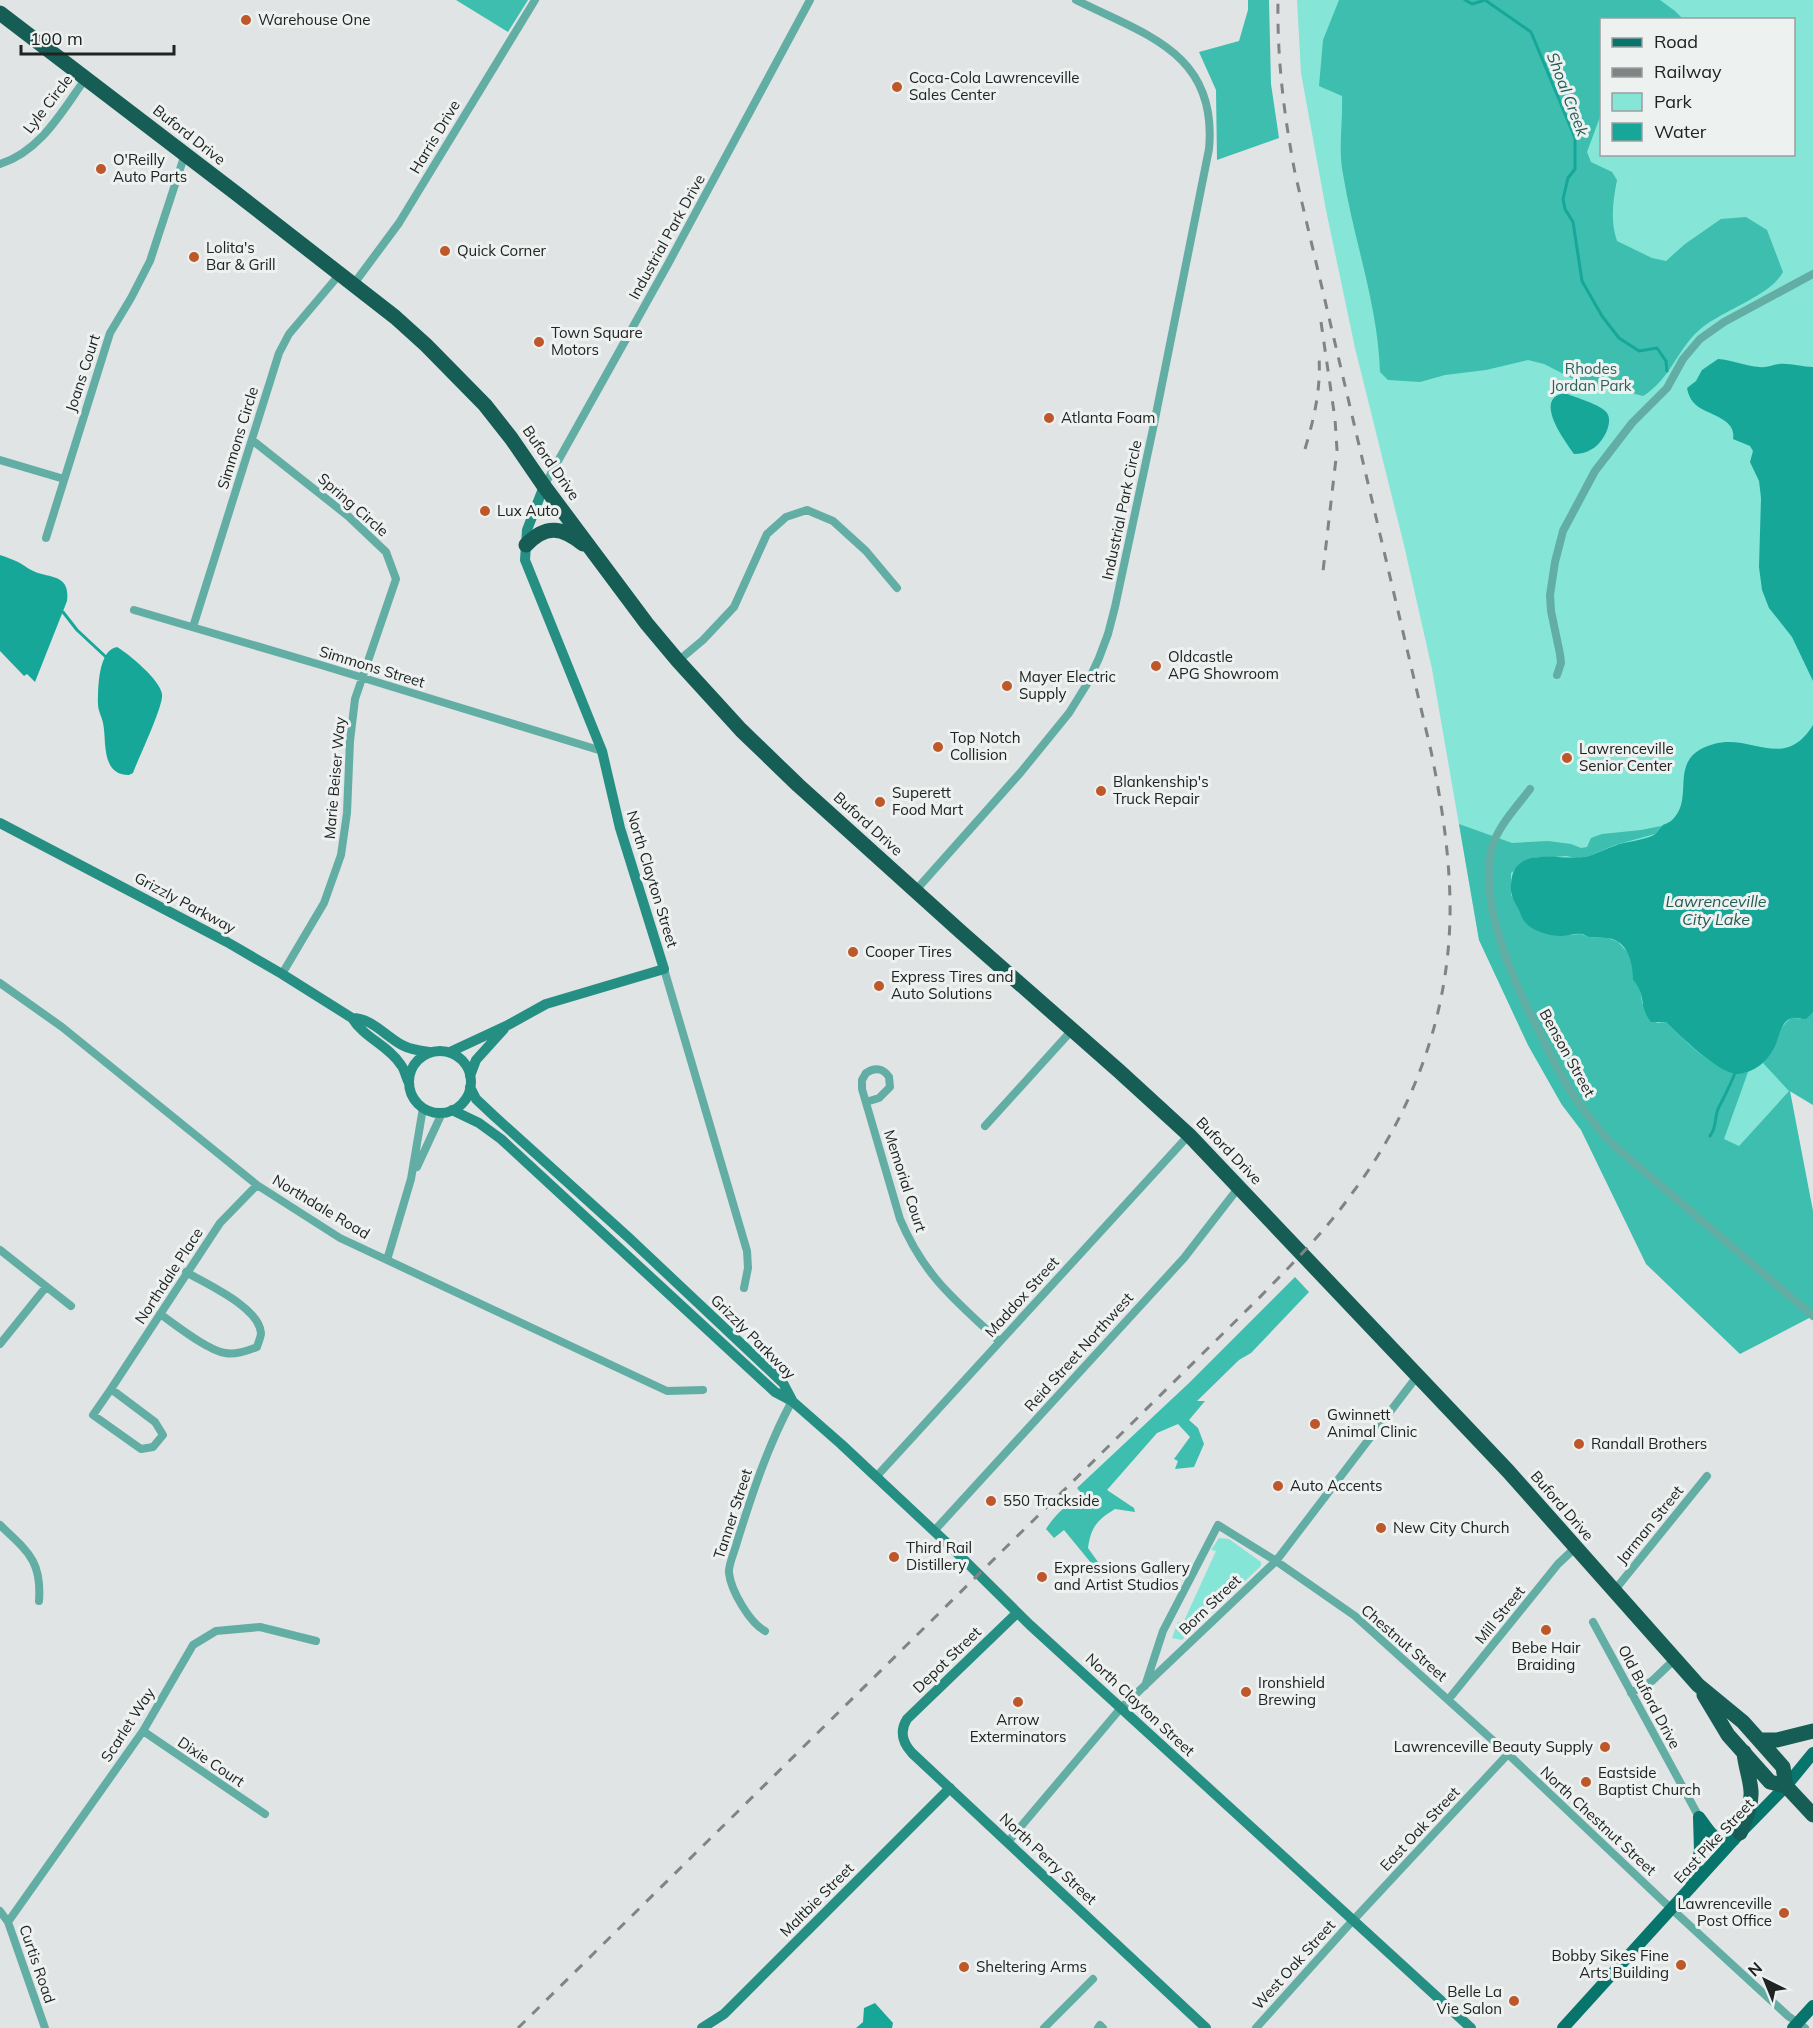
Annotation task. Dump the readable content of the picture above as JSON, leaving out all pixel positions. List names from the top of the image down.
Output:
{
  "streets": {
    "highway": ["Buford Drive"],
    "main road": ["East Pike Street"],
    "street": [
      "Lyle Circle",
      "Harris Drive",
      "Industrial Park Drive",
      "Joans Court",
      "Simmons Circle",
      "Spring Circle",
      "Industrial Park Circle",
      "Simmons Street",
      "Marie Beiser Way",
      "North Clayton Street",
      "Grizzly Parkway",
      "Benson Street",
      "Memorial Court",
      "Northdale Road",
      "Northdale Place",
      "Maddox Street",
      "Reid Street Northwest",
      "Tanner Street",
      "Jarman Street",
      "Born Street",
      "Mill Street",
      "Chestnut Street",
      "Depot Street",
      "Old Buford Drive",
      "Scarlet Way",
      "Dixie Court",
      "North Chestnut Street",
      "East Oak Street",
      "North Perry Street",
      "Maltbie Street",
      "Curtis Road",
      "West Oak Street"
    ]
  },
  "crossings": [
    ["Lyle Circle", "Buford Drive"],
    ["Buford Drive", "Harris Drive"],
    ["Buford Drive", "Industrial Park Drive"],
    ["Buford Drive", "Joans Court"],
    ["Buford Drive", "Simmons Circle"],
    ["Buford Drive", "Industrial Park Circle"],
    ["Buford Drive", "North Clayton Street"],
    ["Buford Drive", "Maddox Street"],
    ["Buford Drive", "Reid Street Northwest"],
    ["Buford Drive", "Jarman Street"],
    ["Buford Drive", "Born Street"],
    ["Buford Drive", "Mill Street"],
    ["Buford Drive", "East Pike Street"],
    ["Industrial Park Drive", "North Clayton Street"],
    ["Simmons Circle", "Spring Circle"],
    ["Simmons Circle", "Simmons Street"],
    ["Spring Circle", "Simmons Street"],
    ["Spring Circle", "Marie Beiser Way"],
    ["Simmons Street", "Marie Beiser Way"],
    ["Simmons Street", "North Clayton Street"],
    ["Marie Beiser Way", "Grizzly Parkway"],
    ["North Clayton Street", "Grizzly Parkway"],
    ["North Clayton Street", "Maddox Street"],
    ["North Clayton Street", "Reid Street Northwest"],
    ["North Clayton Street", "Tanner Street"],
    ["North Clayton Street", "Born Street"],
    ["North Clayton Street", "Depot Street"],
    ["North Clayton Street", "East Oak Street"],
    ["North Clayton Street", "West Oak Street"],
    ["Grizzly Parkway", "Tanner Street"],
    ["Memorial Court", "Maddox Street"],
    ["Northdale Road", "Northdale Place"],
    ["Born Street", "Chestnut Street"],
    ["Born Street", "North Perry Street"],
    ["Mill Street", "Chestnut Street"],
    ["Chestnut Street", "North Chestnut Street"],
    ["Chestnut Street", "East Oak Street"],
    ["Depot Street", "North Perry Street"],
    ["Scarlet Way", "Dixie Court"],
    ["Scarlet Way", "Curtis Road"],
    ["North Chestnut Street", "East Oak Street"],
    ["North Chestnut Street", "East Pike Street"],
    ["East Oak Street", "West Oak Street"],
    ["North Perry Street", "Maltbie Street"]
  ],
  "water": ["Shoal Creek", "Lawrenceville City Lake"],
  "parks": ["Rhodes Jordan Park"],
  "places": [
    "Warehouse One",
    "Coca-Cola Lawrenceville Sales Center",
    "O'Reilly Auto Parts",
    "Quick Corner",
    "Lolita's Bar & Grill",
    "Town Square Motors",
    "Atlanta Foam",
    "Lux Auto",
    "Oldcastle APG Showroom",
    "Mayer Electric Supply",
    "Top Notch Collision",
    "Lawrenceville Senior Center",
    "Blankenship's Truck Repair",
    "Superett Food Mart",
    "Cooper Tires",
    "Express Tires and Auto Solutions",
    "Gwinnett Animal Clinic",
    "Randall Brothers",
    "Auto Accents",
    "550 Trackside",
    "New City Church",
    "Third Rail Distillery",
    "Expressions Gallery and Artist Studios",
    "Bebe Hair Braiding",
    "Ironshield Brewing",
    "Arrow Exterminators",
    "Lawrenceville Beauty Supply",
    "Eastside Baptist Church",
    "Lawrenceville Post Office",
    "Bobby Sikes Fine Arts Building",
    "Sheltering Arms",
    "Belle La Vie Salon"
  ],
  "legend": [
    "Road",
    "Railway",
    "Park",
    "Water"
  ],
  "scale_bar": "100 m",
  "north": "top left"
}
